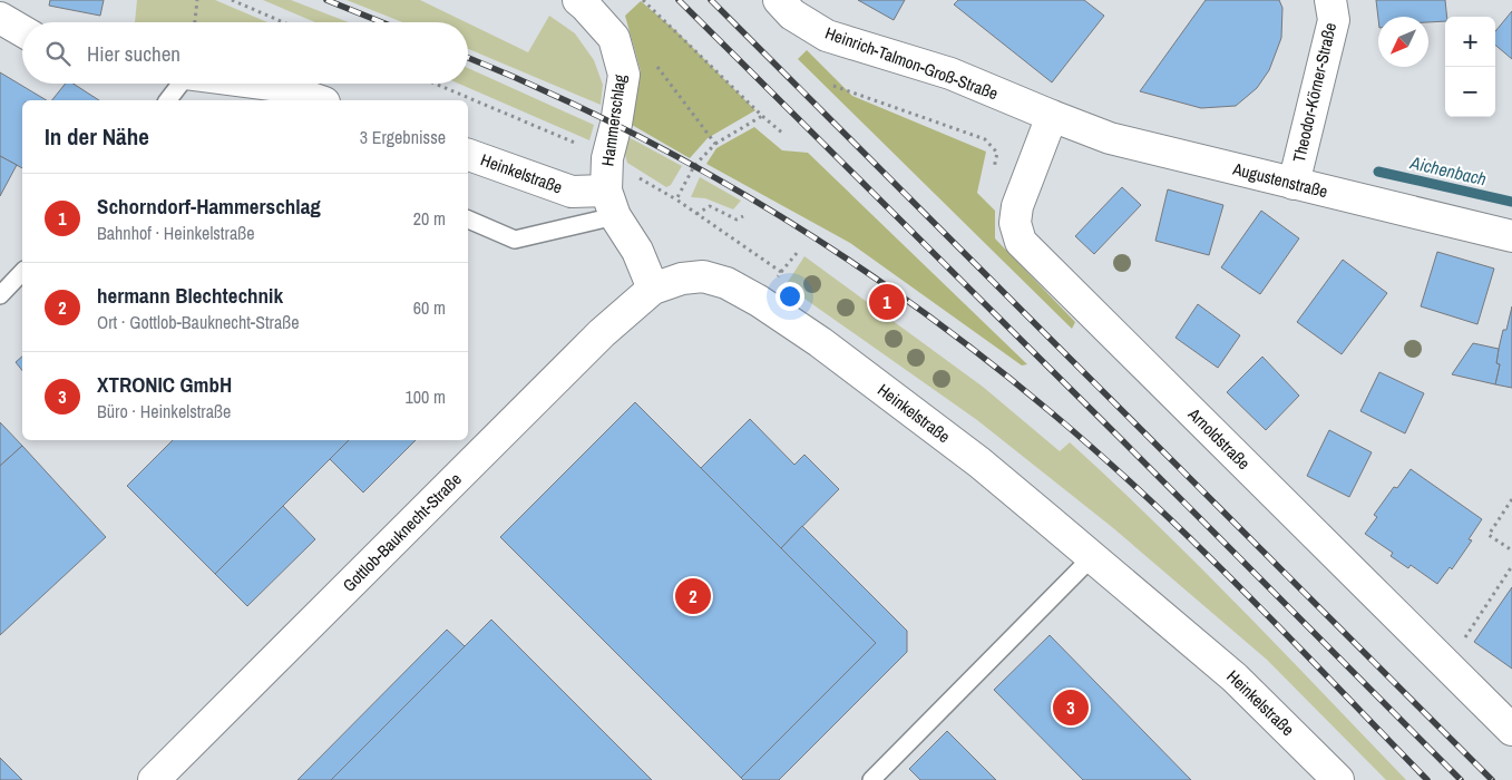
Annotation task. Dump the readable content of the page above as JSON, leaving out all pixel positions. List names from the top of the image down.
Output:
{
  "streets": {
    "street": [
      "Heinrich-Talmon-Groß-Straße",
      "Theodor-Körner-Straße",
      "Hammerschlag",
      "Heinkelstraße",
      "Augustenstraße",
      "Arnoldstraße",
      "Gottlob-Bauknecht-Straße"
    ]
  },
  "crossings": [
    ["Heinrich-Talmon-Groß-Straße", "Augustenstraße"],
    ["Heinrich-Talmon-Groß-Straße", "Arnoldstraße"],
    ["Theodor-Körner-Straße", "Augustenstraße"],
    ["Hammerschlag", "Heinkelstraße"],
    ["Heinkelstraße", "Gottlob-Bauknecht-Straße"],
    ["Augustenstraße", "Arnoldstraße"]
  ],
  "water": ["Aichenbach"],
  "north": "bottom left",
  "page": {
    "map_buttons": ["+", "−"],
    "search": "Hier suchen",
    "heading": ["In der Nähe", "3 Ergebnisse"],
    "list": [
      {
        "mark": "1",
        "name": "Schorndorf-Hammerschlag",
        "note": "Bahnhof · Heinkelstraße",
        "value": "20 m"
      },
      {
        "mark": "2",
        "name": "hermann Blechtechnik",
        "note": "Ort · Gottlob-Bauknecht-Straße",
        "value": "60 m"
      },
      {
        "mark": "3",
        "name": "XTRONIC GmbH",
        "note": "Büro · Heinkelstraße",
        "value": "100 m"
      }
    ],
    "pins": ["1", "2", "3"]
  }
}
